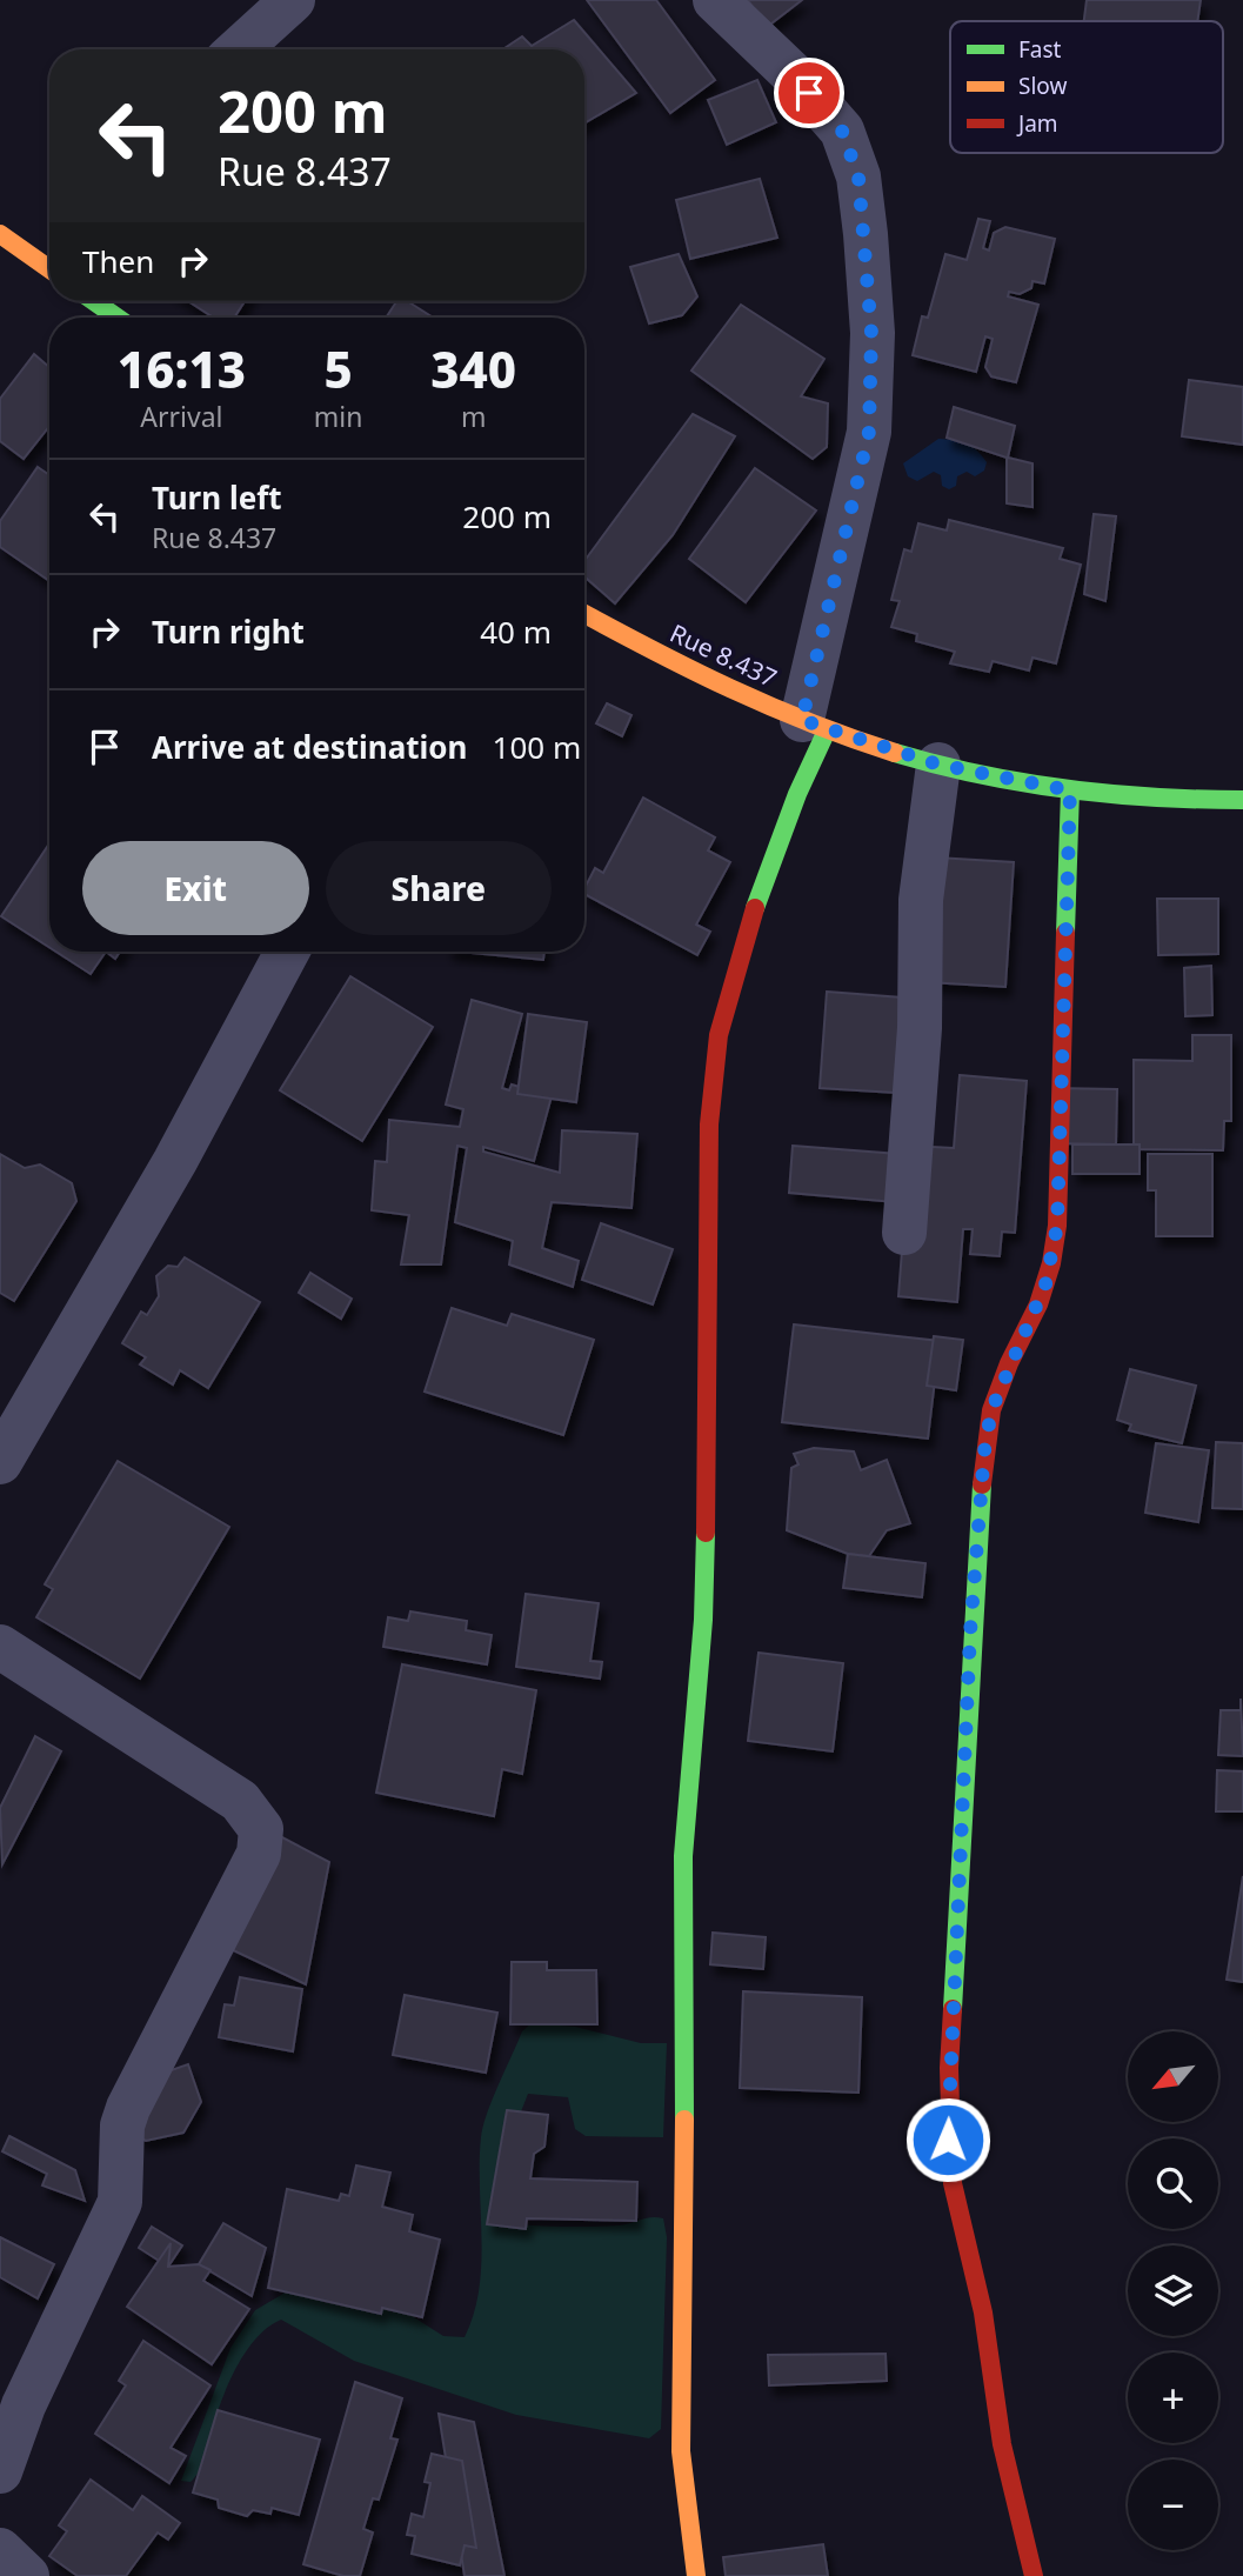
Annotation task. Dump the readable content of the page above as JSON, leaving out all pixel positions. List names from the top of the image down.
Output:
{
  "streets": {
    "street": ["Rue 8.437"]
  },
  "legend": ["Fast", "Slow", "Jam"],
  "north": "bottom left",
  "page": {
    "turn": ["200 m", "Rue 8.437"],
    "then": "Then",
    "eta": [
      "16:13",
      "Arrival",
      "5",
      "min",
      "340",
      "m"
    ],
    "list": [
      {
        "name": "Turn left",
        "note": "Rue 8.437",
        "value": "200 m"
      },
      {
        "name": "Turn right",
        "value": "40 m"
      },
      {
        "name": "Arrive at destination",
        "value": "100 m"
      }
    ],
    "buttons": ["Exit", "Share"],
    "map_buttons": ["+", "−"]
  }
}
